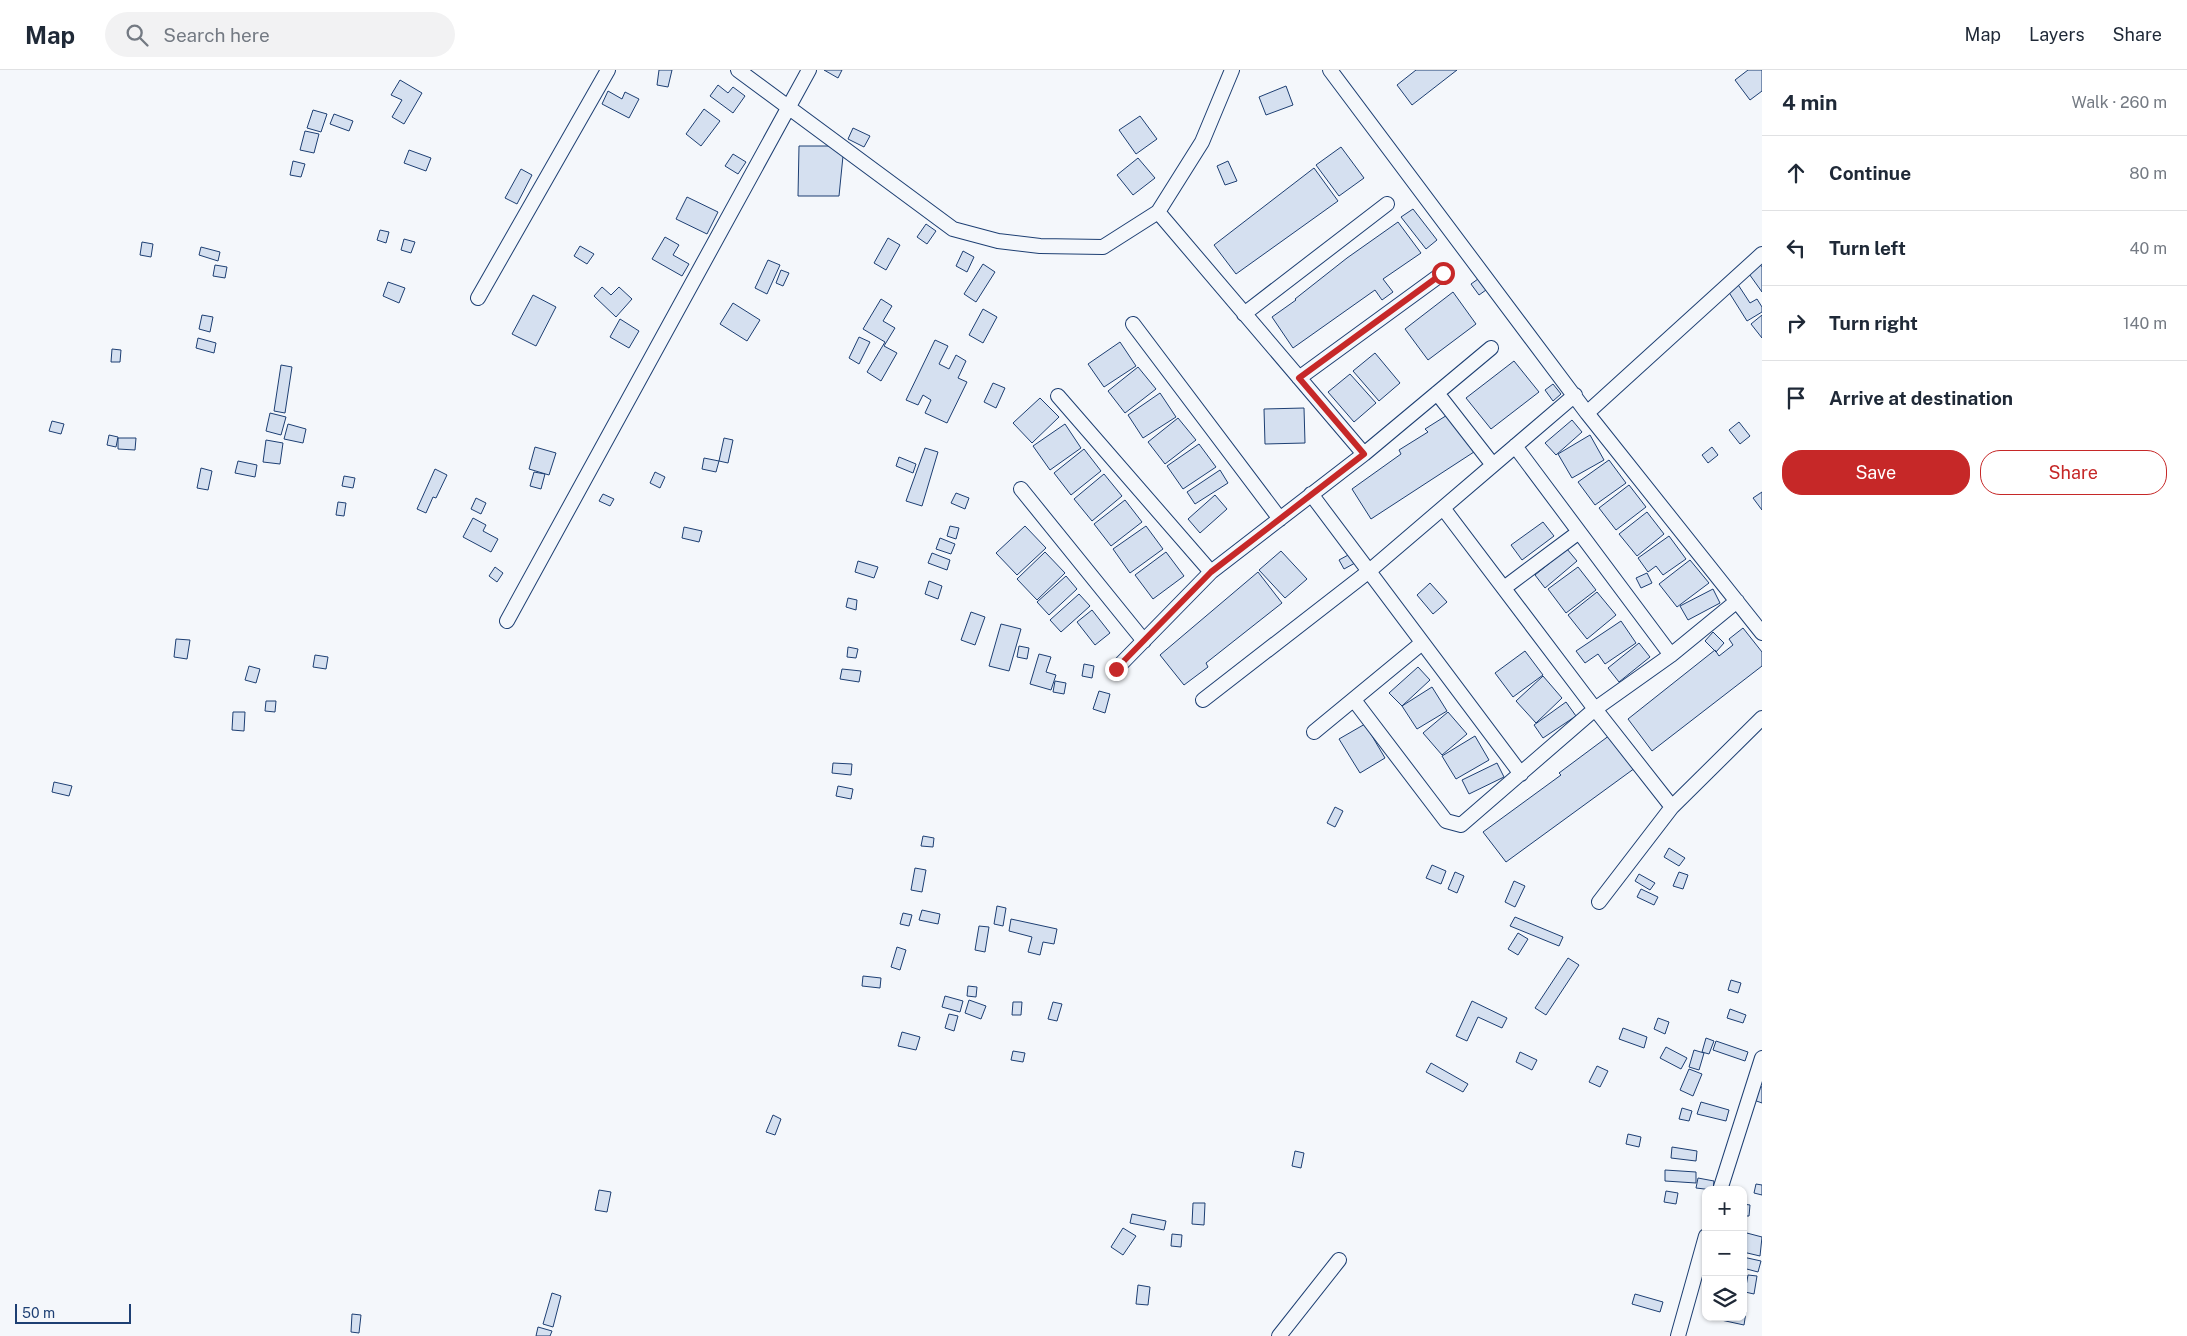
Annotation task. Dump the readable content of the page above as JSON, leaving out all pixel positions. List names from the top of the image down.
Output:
{
  "scale_bar": "50 m",
  "page": {
    "header": "Map",
    "search": "Search here",
    "nav": ["Map", "Layers", "Share"],
    "heading": ["4 min", "Walk · 260 m"],
    "list": [
      ["Continue", "80 m"],
      ["Turn left", "40 m"],
      ["Turn right", "140 m"],
      "Arrive at destination"
    ],
    "buttons": ["Save", "Share"],
    "map_buttons": ["+", "−"],
    "scale": "50 m"
  }
}
